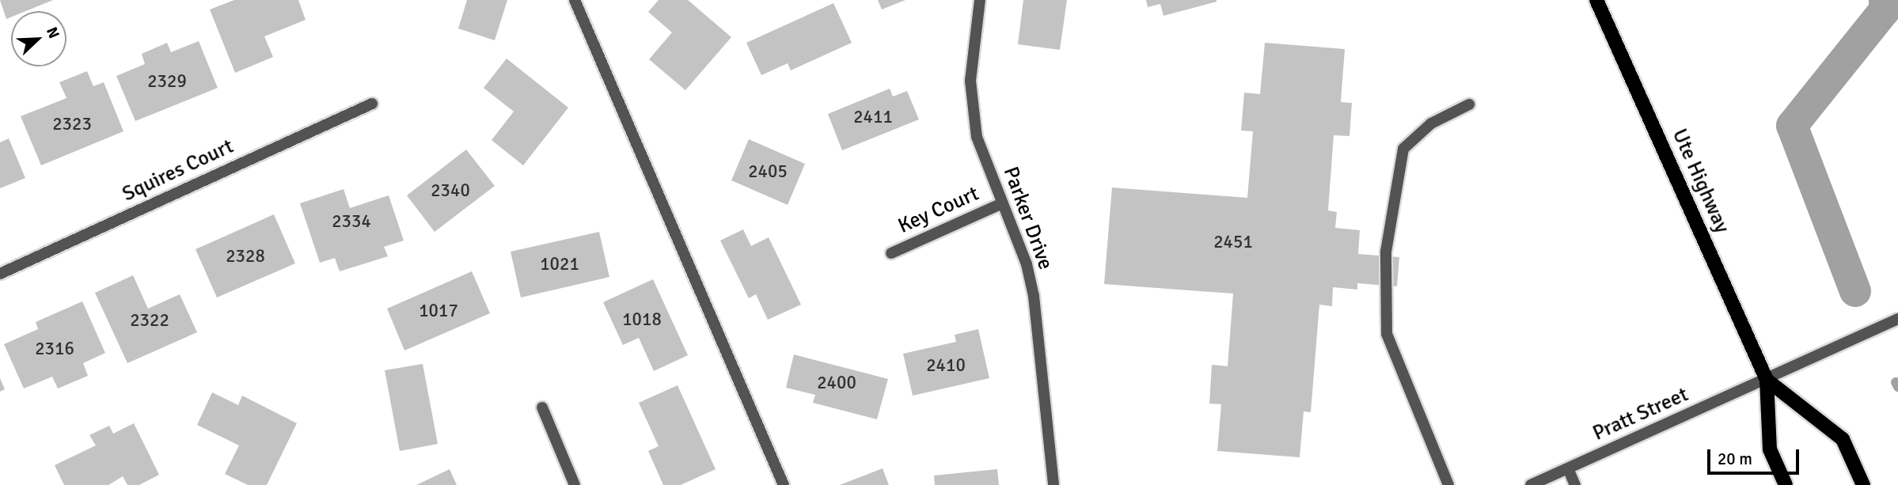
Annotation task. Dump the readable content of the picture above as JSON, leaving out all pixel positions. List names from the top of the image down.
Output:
{
  "streets": {
    "main road": ["Ute Highway"],
    "street": [
      "Squires Court",
      "Key Court",
      "Parker Drive",
      "Pratt Street"
    ]
  },
  "crossings": [
    ["Ute Highway", "Pratt Street"],
    ["Key Court", "Parker Drive"]
  ],
  "house_numbers": [
    "2329",
    "2411",
    "2323",
    "2405",
    "2340",
    "2334",
    "2451",
    "2328",
    "1021",
    "1017",
    "1018",
    "2322",
    "2316",
    "2410",
    "2400"
  ],
  "scale_bar": "20 m",
  "north": "top right"
}
